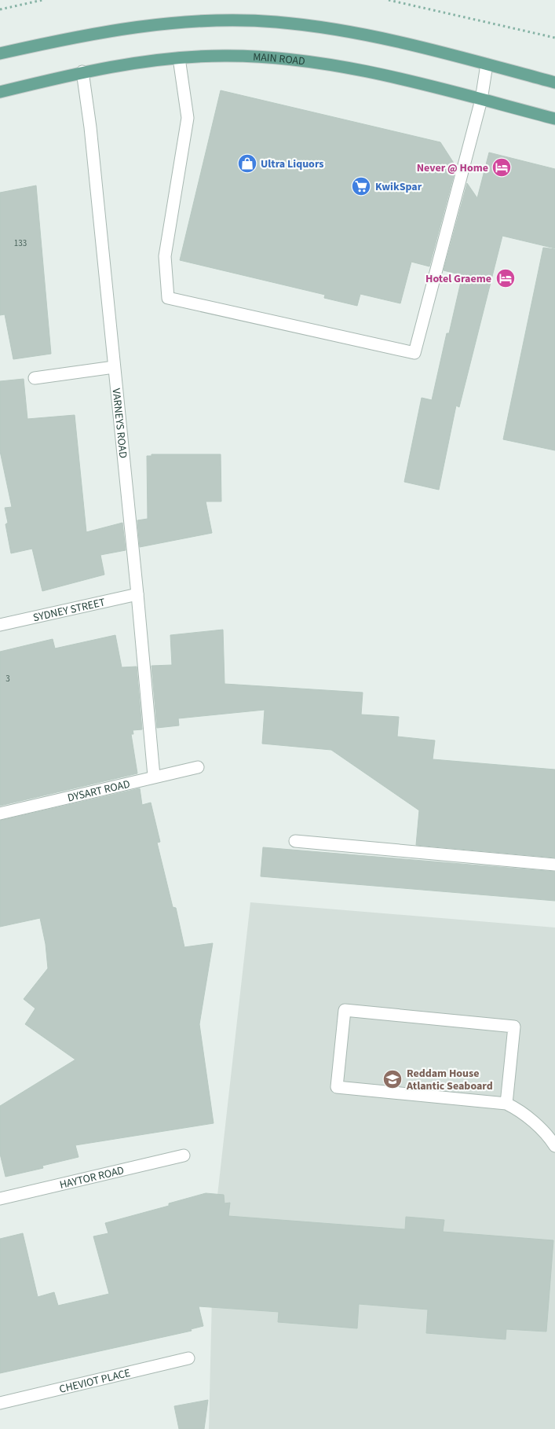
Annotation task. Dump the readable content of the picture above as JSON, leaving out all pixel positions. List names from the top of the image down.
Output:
{
  "streets": {
    "main road": ["MAIN ROAD"],
    "street": [
      "VARNEYS ROAD",
      "SYDNEY STREET",
      "DYSART ROAD",
      "HAYTOR ROAD",
      "CHEVIOT PLACE"
    ]
  },
  "crossings": [
    ["MAIN ROAD", "VARNEYS ROAD"],
    ["VARNEYS ROAD", "SYDNEY STREET"],
    ["VARNEYS ROAD", "DYSART ROAD"]
  ],
  "places": {
    "shop": ["Ultra Liquors"],
    "hotel": ["Never @ Home", "Hotel Graeme"],
    "supermarket": ["KwikSpar"],
    "school or university": ["Reddam House Atlantic Seaboard"]
  },
  "house_numbers": ["133", "3"]
}
